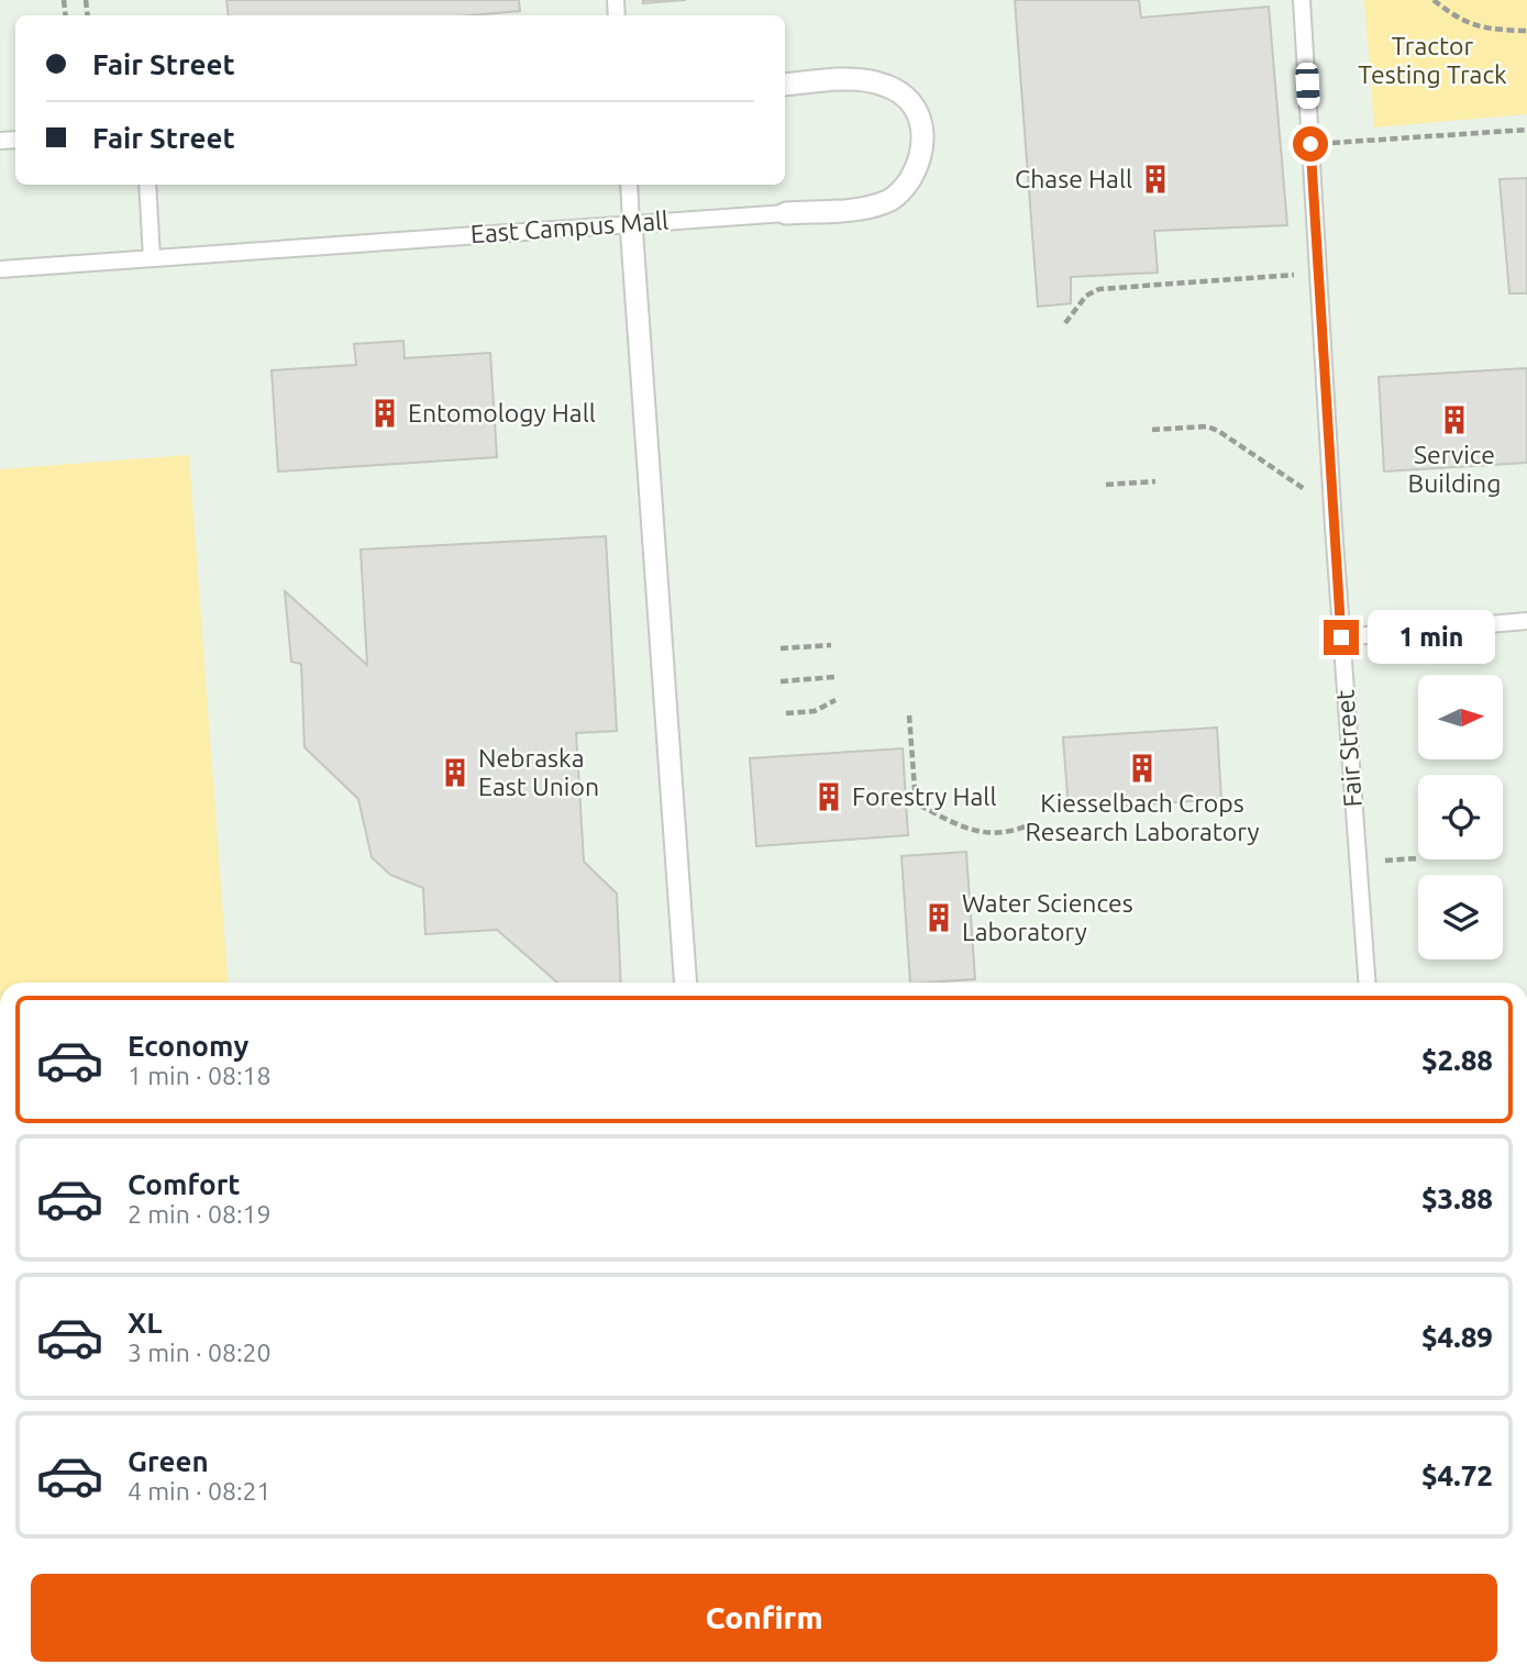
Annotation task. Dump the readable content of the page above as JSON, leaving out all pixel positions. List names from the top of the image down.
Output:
{
  "streets": {
    "street": ["East Campus Mall"],
    "lane": ["Fair Street"]
  },
  "parks": ["Tractor Testing Track"],
  "places": {
    "building": [
      "Chase Hall",
      "Entomology Hall",
      "Service Building",
      "Kiesselbach Crops Research Laboratory",
      "Nebraska East Union",
      "Forestry Hall",
      "Water Sciences Laboratory"
    ]
  },
  "north": "right",
  "page": {
    "banner": ["Fair Street", "Fair Street"],
    "bubble": "1 min",
    "list": [
      {
        "name": "Economy",
        "note": "1 min · 08:18",
        "value": "$2.88"
      },
      {
        "name": "Comfort",
        "note": "2 min · 08:19",
        "value": "$3.88"
      },
      {
        "name": "XL",
        "note": "3 min · 08:20",
        "value": "$4.89"
      },
      {
        "name": "Green",
        "note": "4 min · 08:21",
        "value": "$4.72"
      }
    ],
    "buttons": "Confirm"
  }
}
